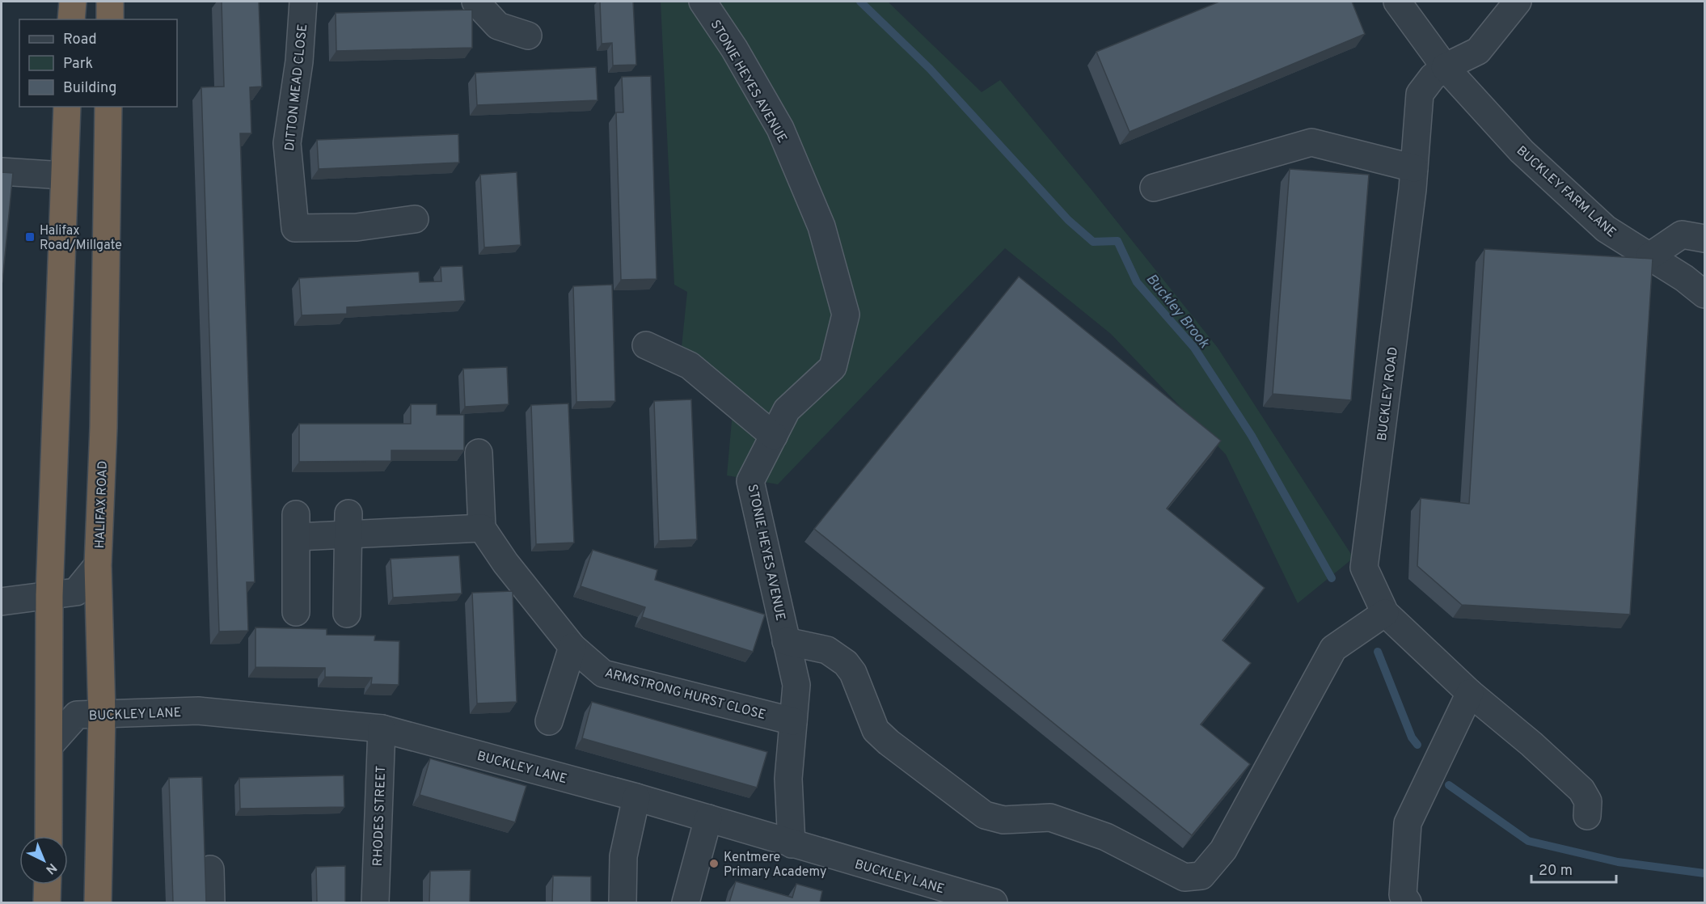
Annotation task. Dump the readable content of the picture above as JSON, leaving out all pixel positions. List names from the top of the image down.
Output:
{
  "streets": {
    "highway": ["HALIFAX ROAD"],
    "street": [
      "STONIE HEYES AVENUE",
      "DITTON MEAD CLOSE",
      "BUCKLEY FARM LANE",
      "BUCKLEY ROAD",
      "ARMSTRONG HURST CLOSE",
      "BUCKLEY LANE",
      "RHODES STREET"
    ]
  },
  "crossings": [
    ["STONIE HEYES AVENUE", "ARMSTRONG HURST CLOSE"],
    ["STONIE HEYES AVENUE", "BUCKLEY LANE"],
    ["BUCKLEY FARM LANE", "BUCKLEY ROAD"],
    ["HALIFAX ROAD", "BUCKLEY LANE"],
    ["BUCKLEY LANE", "RHODES STREET"]
  ],
  "water": ["Buckley Brook"],
  "places": {
    "transit": ["Halifax Road/Millgate"],
    "other": ["Kentmere Primary Academy"]
  },
  "legend": ["Road", "Park", "Building"],
  "scale_bar": "20 m",
  "north": "bottom right"
}
